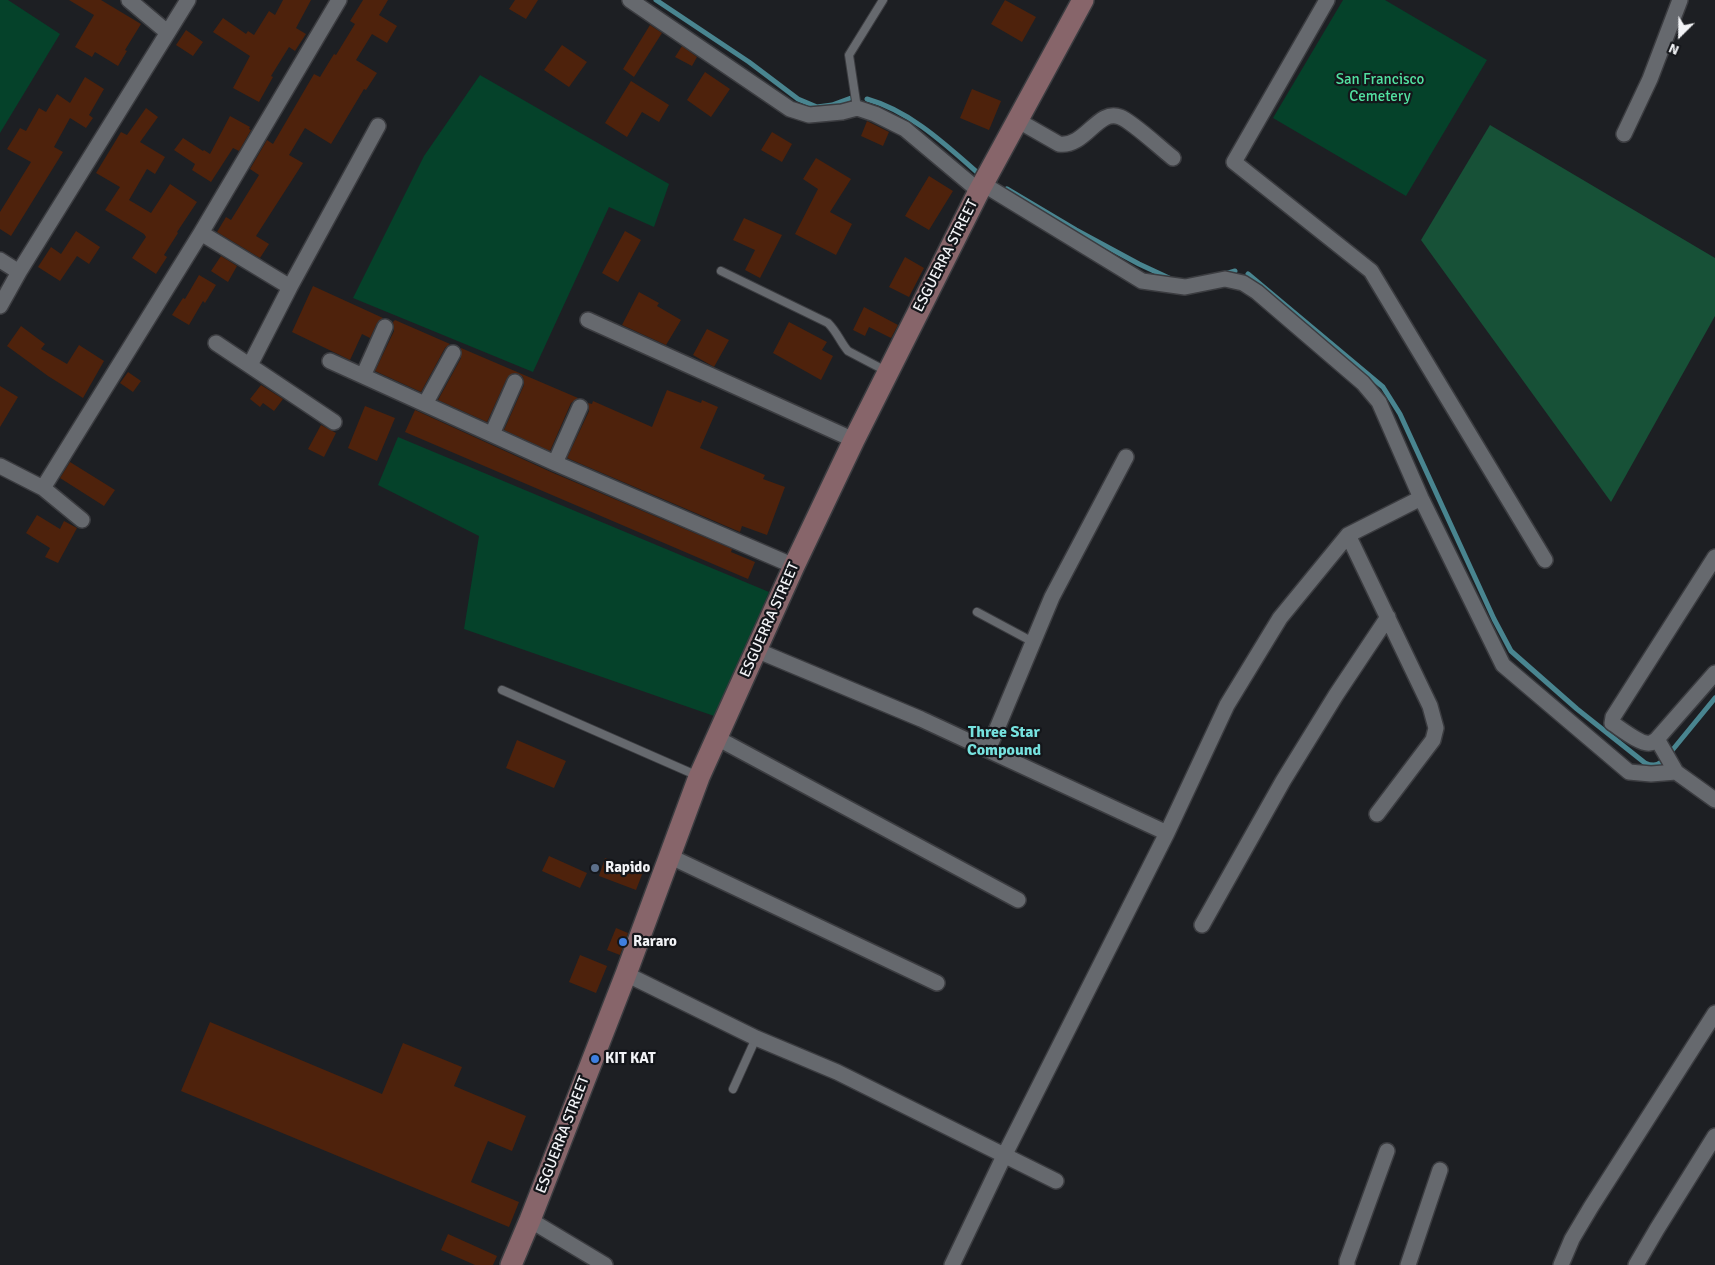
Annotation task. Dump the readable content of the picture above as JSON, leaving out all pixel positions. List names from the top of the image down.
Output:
{
  "streets": {
    "main road": ["ESGUERRA STREET"]
  },
  "districts": ["Three Star Compound"],
  "parks": ["San Francisco Cemetery"],
  "places": ["Rapido", "Rararo", "KIT KAT"],
  "north": "bottom left"
}
